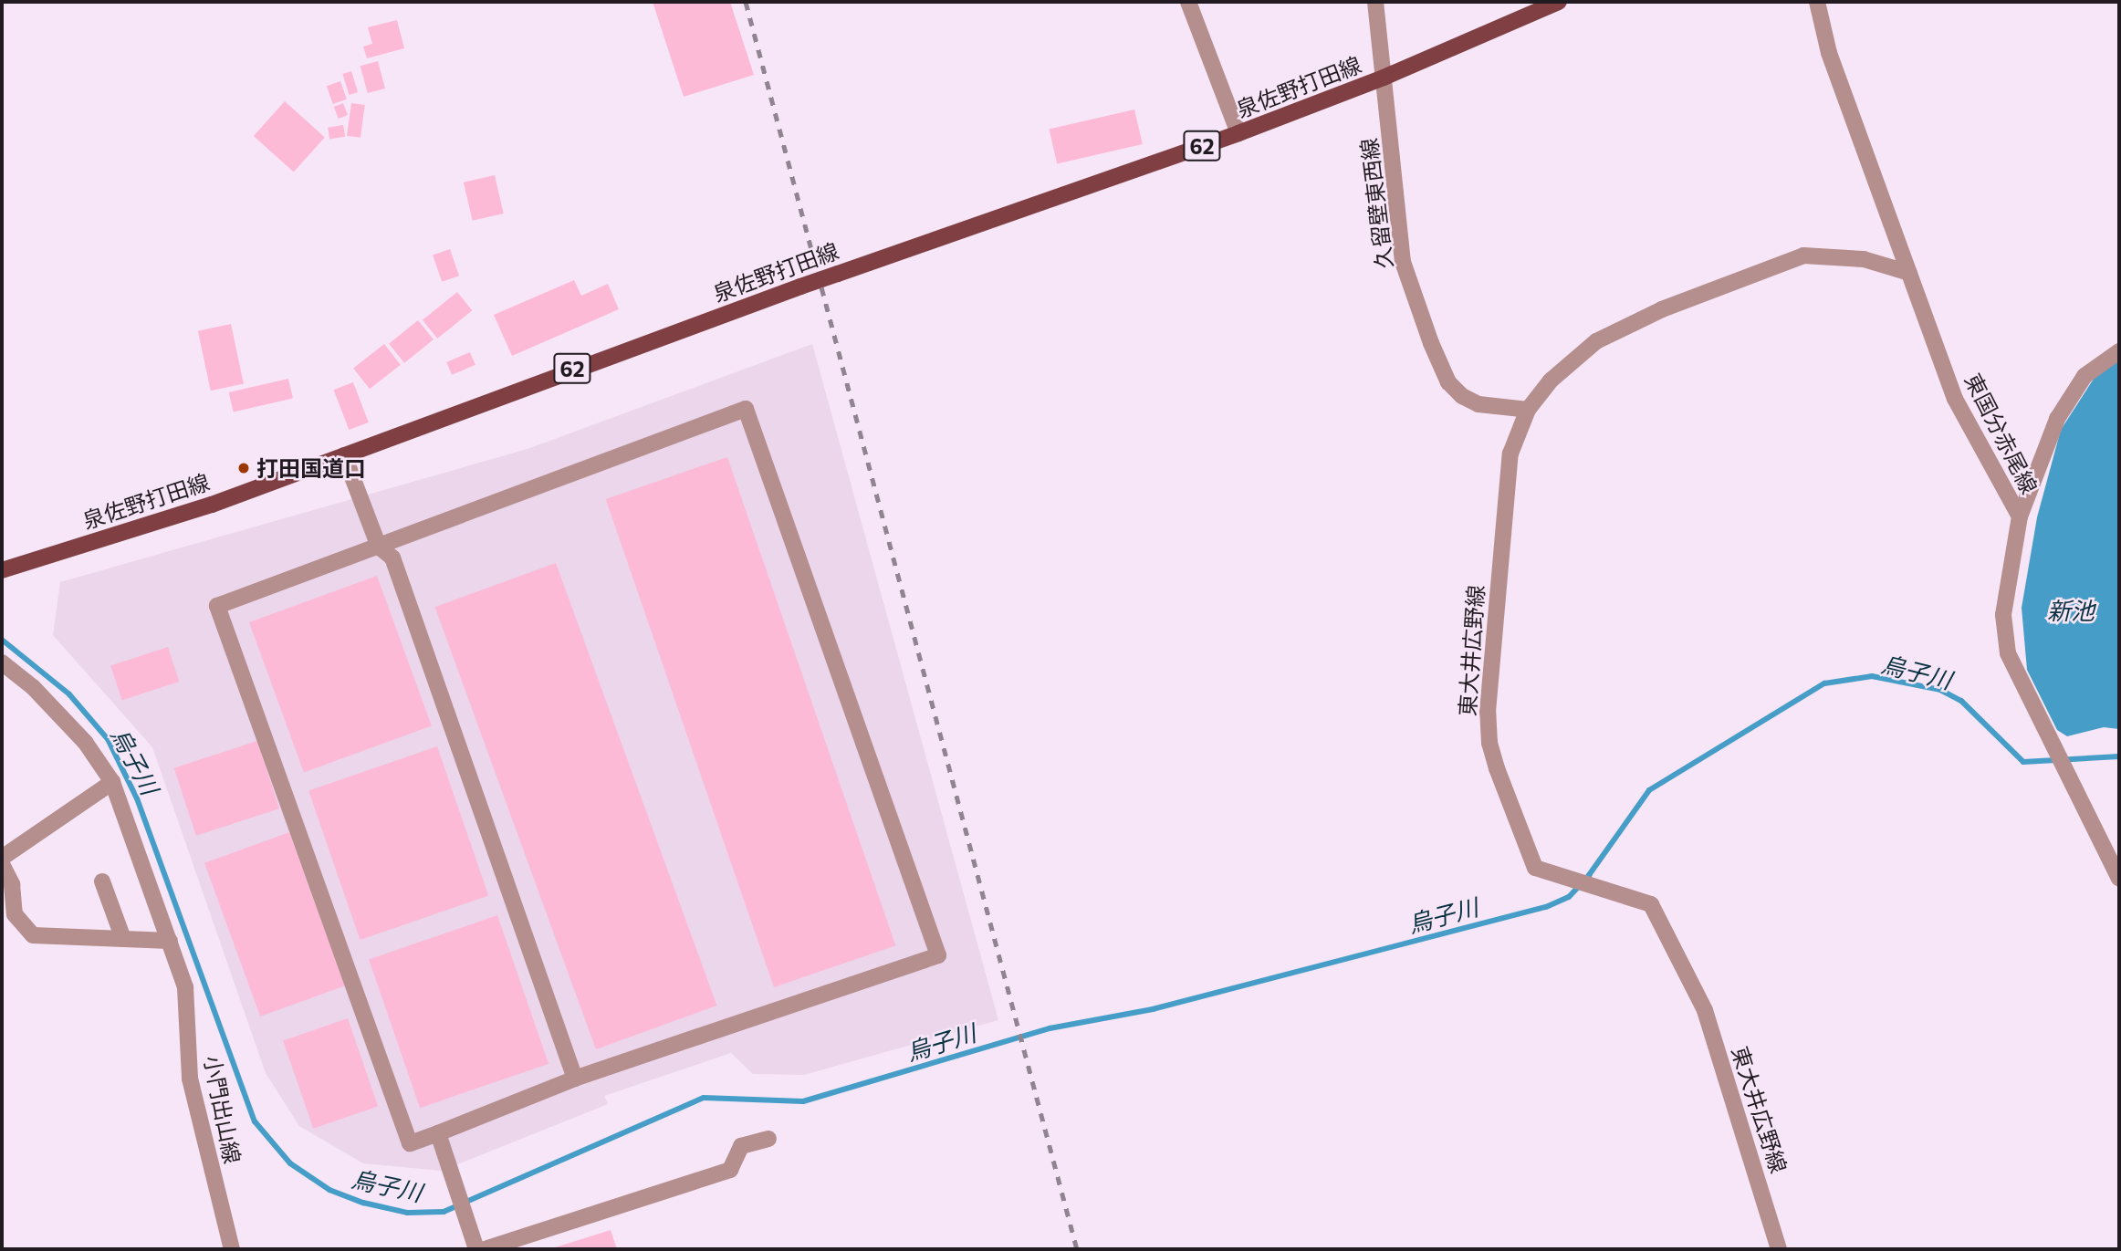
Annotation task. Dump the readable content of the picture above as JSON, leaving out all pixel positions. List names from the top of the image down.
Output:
{
  "streets": {
    "main road": ["泉佐野打田線", "62"],
    "street": [
      "久留壁東西線",
      "東国分赤尾線",
      "東大井広野線",
      "小門出山線"
    ]
  },
  "crossings": [
    ["泉佐野打田線", "久留壁東西線"],
    ["久留壁東西線", "東大井広野線"],
    ["東国分赤尾線", "東大井広野線"]
  ],
  "water": ["新池", "烏子川"],
  "places": ["打田国道口"]
}
